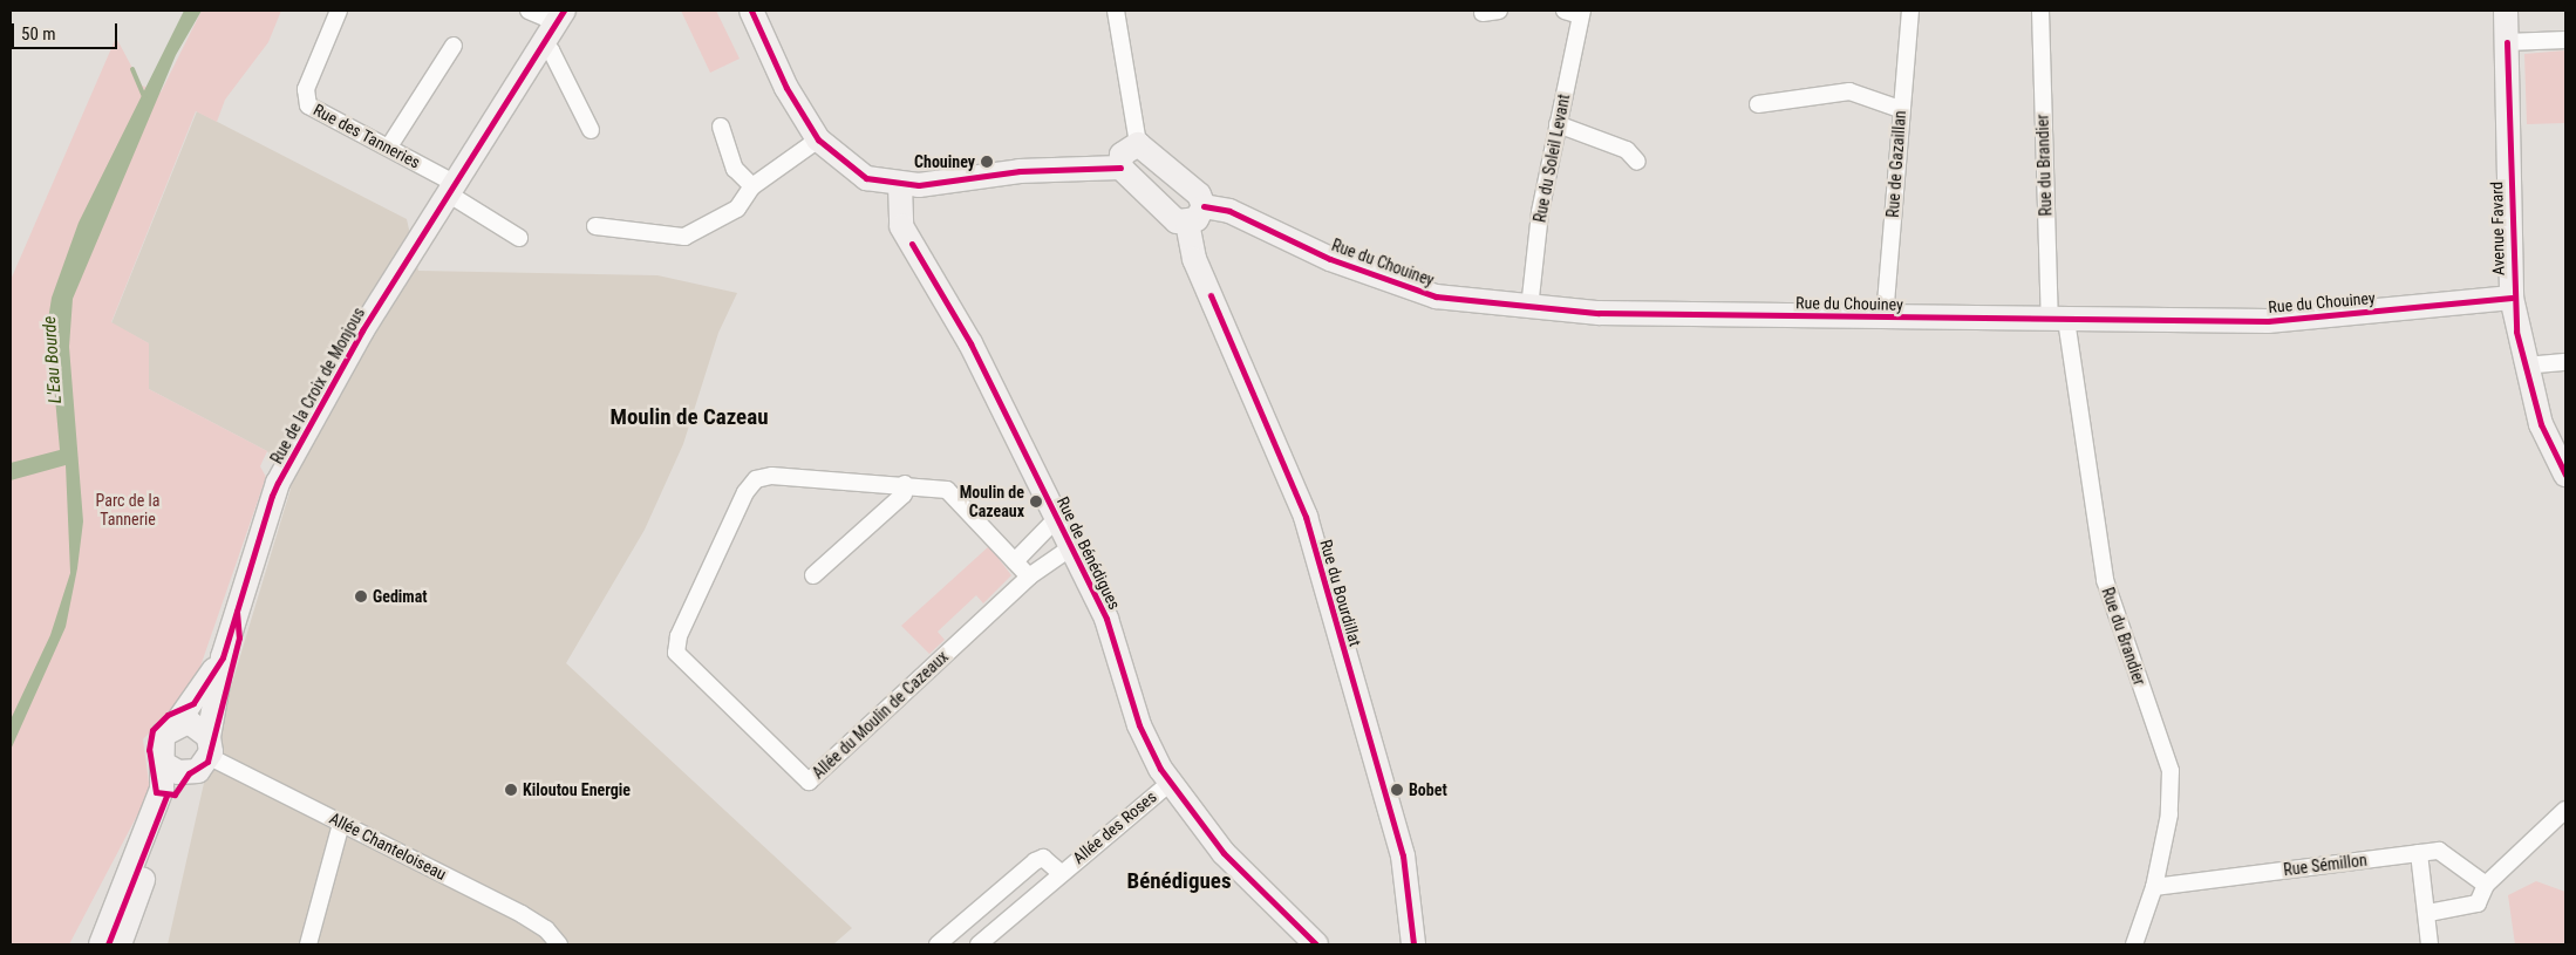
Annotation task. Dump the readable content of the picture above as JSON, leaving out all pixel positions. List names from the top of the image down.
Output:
{
  "streets": {
    "street": [
      "Rue des Tanneries",
      "Rue du Soleil Levant",
      "Rue de Gazaillan",
      "Rue du Brandier",
      "Avenue Favard",
      "Rue du Chouiney",
      "Rue de la Croix de Monjous",
      "Rue de Bénédigues",
      "Rue du Bourdillat",
      "Allée du Moulin de Cazeaux",
      "Allée des Roses",
      "Allée Chanteloiseau",
      "Rue Sémillon"
    ]
  },
  "crossings": [
    ["Rue des Tanneries", "Rue de la Croix de Monjous"],
    ["Rue du Soleil Levant", "Rue du Chouiney"],
    ["Rue de Gazaillan", "Rue du Chouiney"],
    ["Rue du Brandier", "Rue du Chouiney"],
    ["Rue du Brandier", "Rue Sémillon"],
    ["Avenue Favard", "Rue du Chouiney"],
    ["Rue du Chouiney", "Rue du Bourdillat"],
    ["Rue de la Croix de Monjous", "Allée Chanteloiseau"],
    ["Rue de Bénédigues", "Allée du Moulin de Cazeaux"],
    ["Rue de Bénédigues", "Allée des Roses"]
  ],
  "districts": ["Moulin de Cazeau", "Bénédigues"],
  "water": ["L'Eau Bourde"],
  "parks": ["Parc de la Tannerie"],
  "places": [
    "Chouiney",
    "Moulin de Cazeaux",
    "Gedimat",
    "Kiloutou Energie",
    "Bobet"
  ],
  "scale_bar": "50 m"
}
